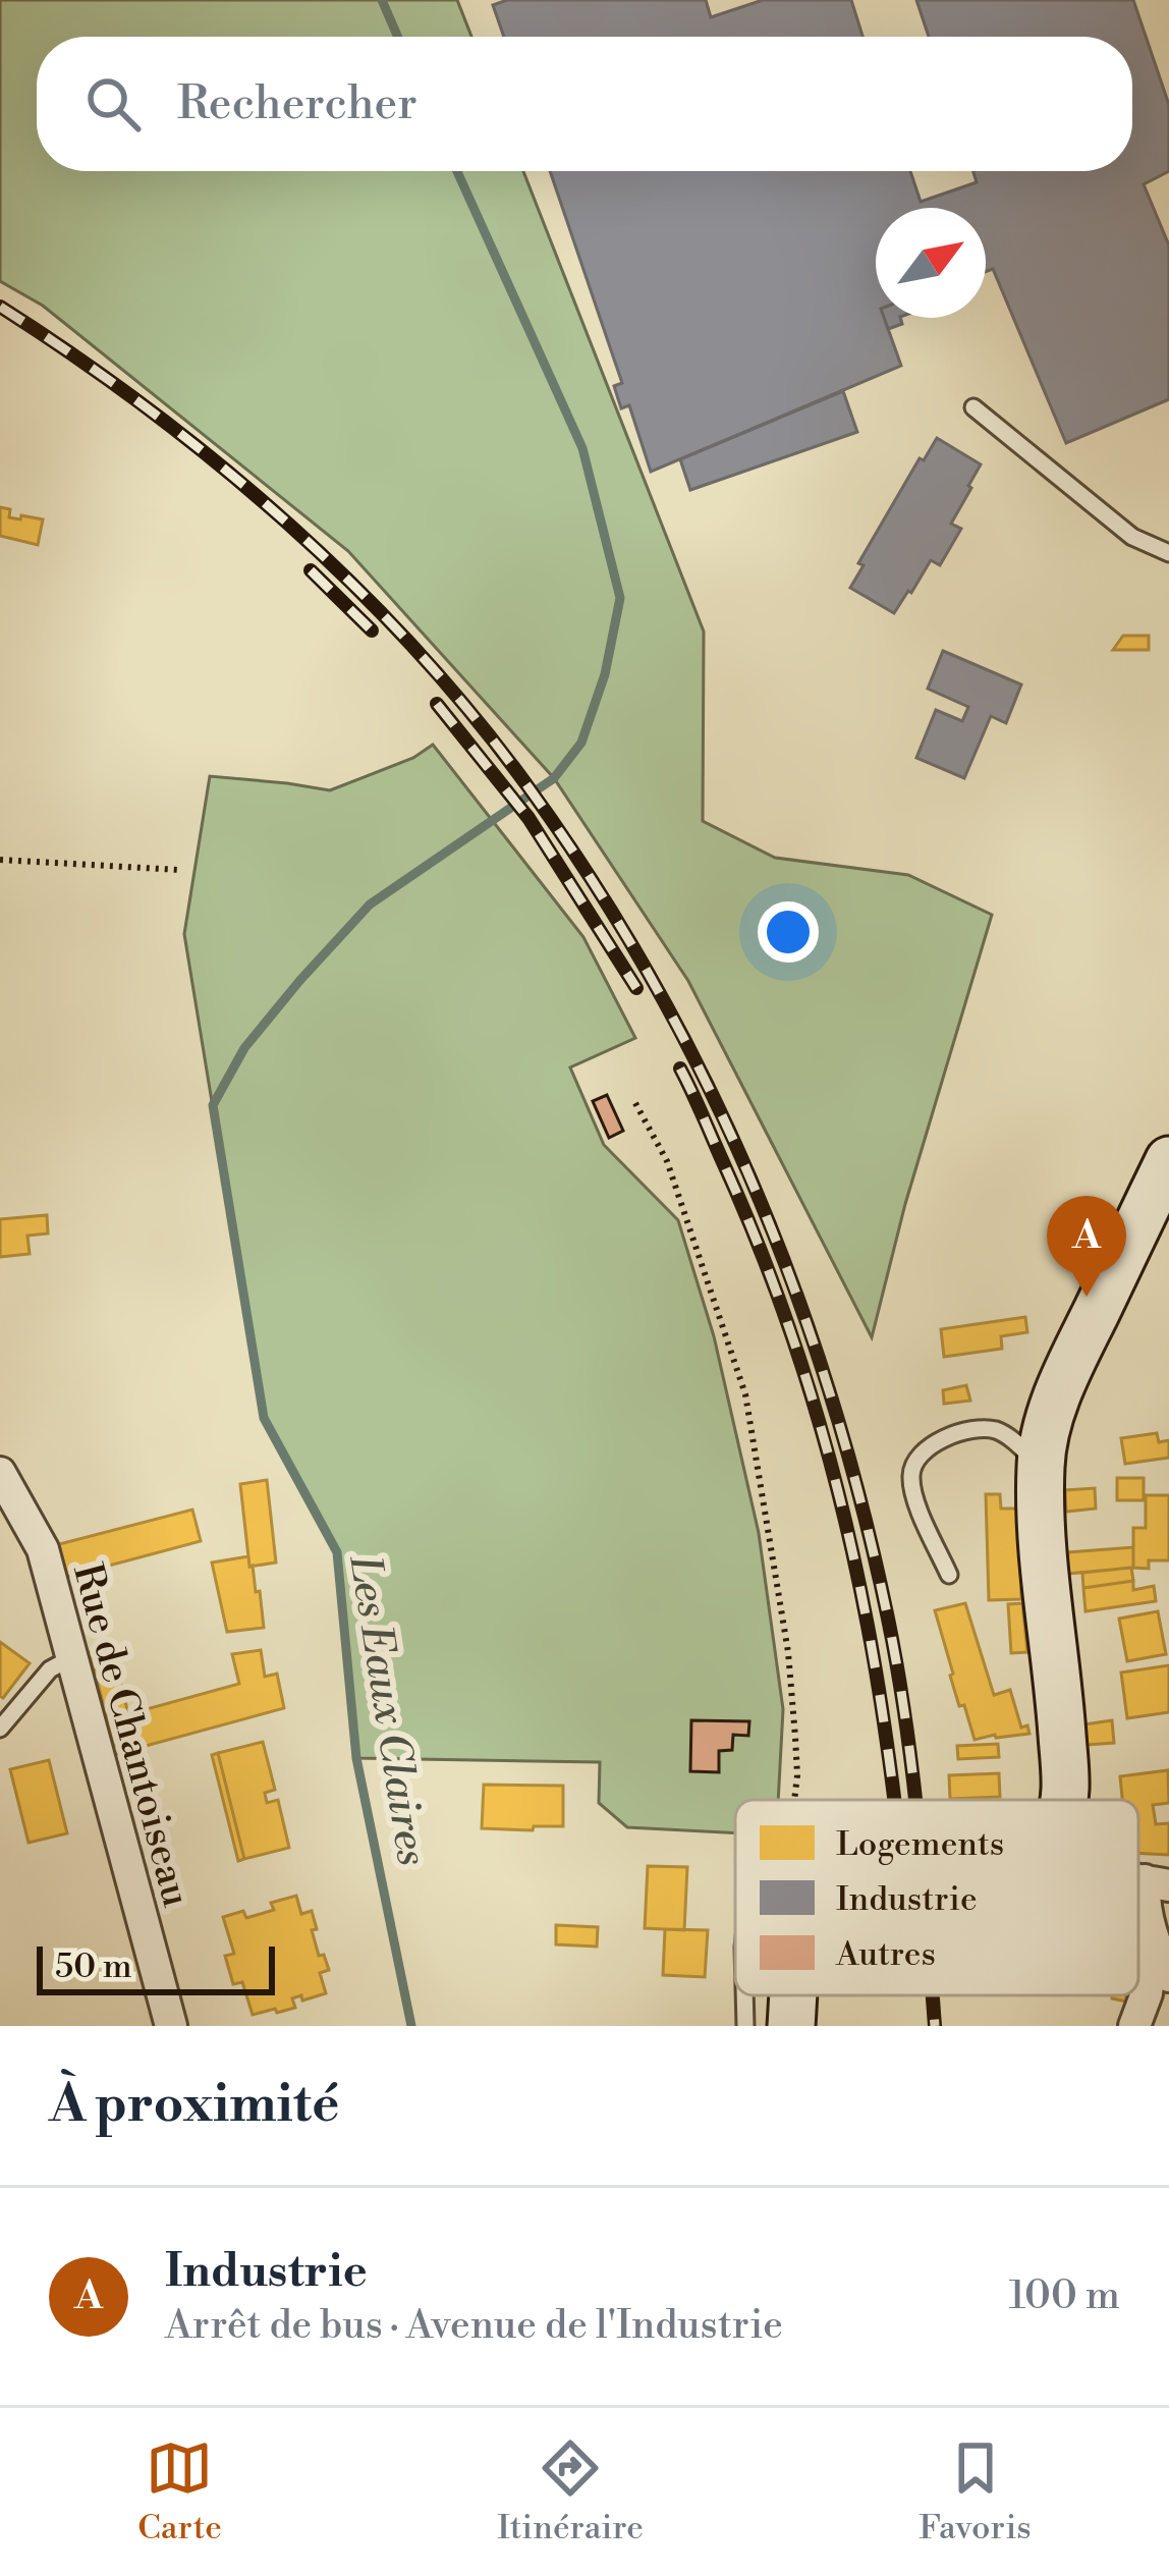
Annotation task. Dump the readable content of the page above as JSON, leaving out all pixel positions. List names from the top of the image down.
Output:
{
  "streets": {
    "street": ["Rue de Chantoiseau"]
  },
  "water": ["Les Eaux Claires"],
  "legend": ["Logements", "Industrie", "Autres"],
  "scale_bar": "50 m",
  "north": "top right",
  "page": {
    "search": "Rechercher",
    "pins": "A",
    "scale": "50 m",
    "heading": "À proximité",
    "list": [
      {
        "mark": "A",
        "name": "Industrie",
        "note": "Arrêt de bus · Avenue de l'Industrie",
        "value": "100 m"
      }
    ],
    "nav": ["Carte", "Itinéraire", "Favoris"]
  }
}
